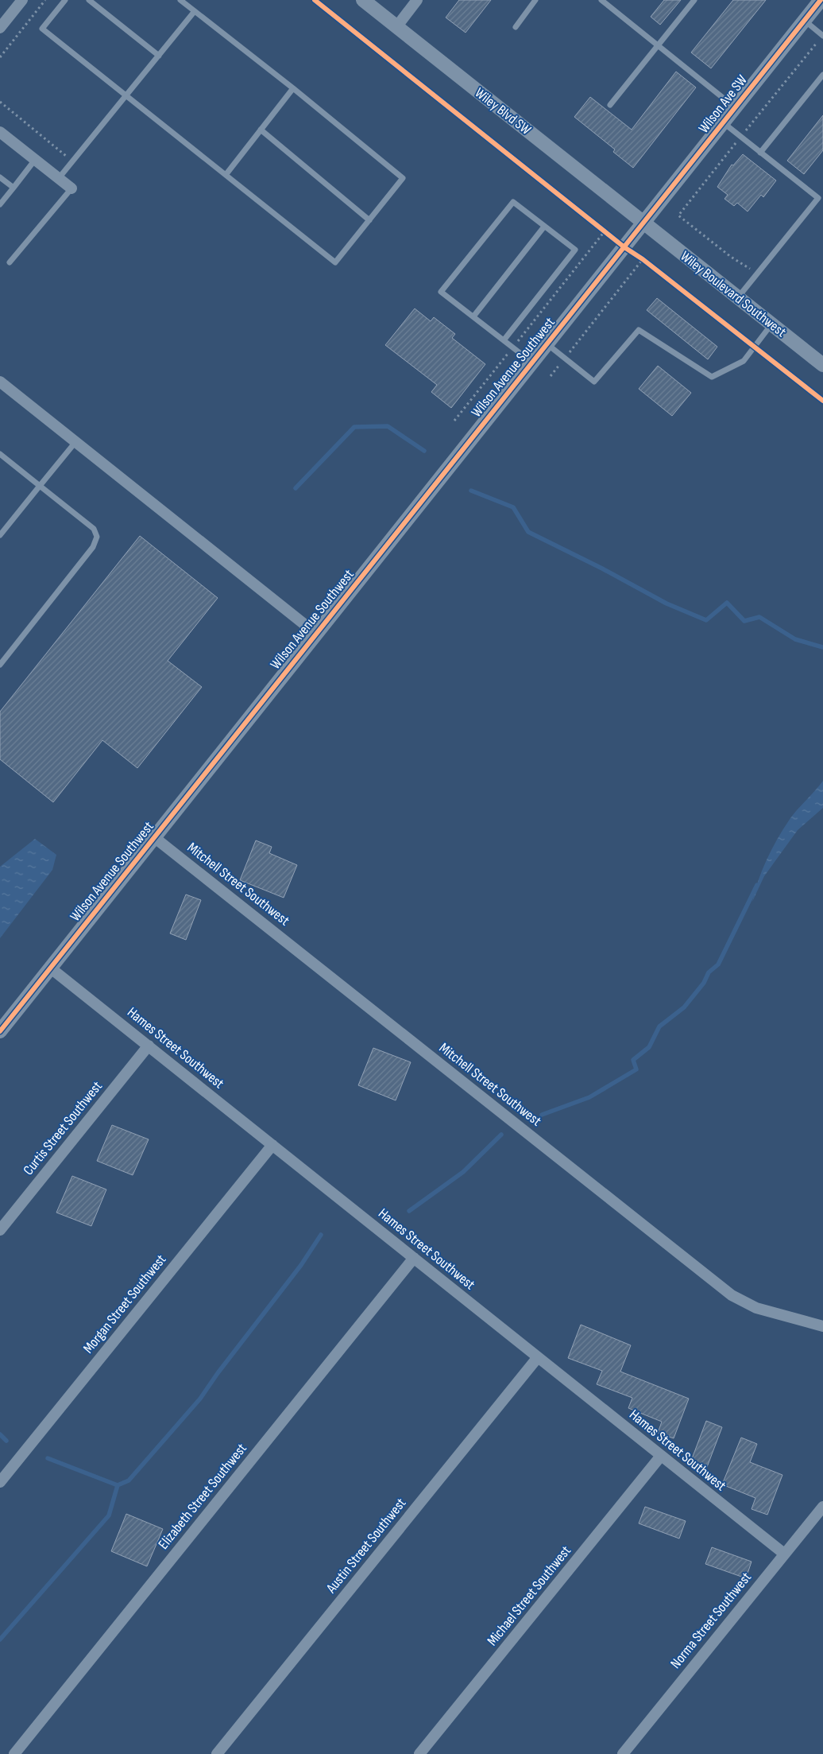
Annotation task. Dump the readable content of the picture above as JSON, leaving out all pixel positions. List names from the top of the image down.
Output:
{
  "streets": {
    "street": [
      "Wilson Ave SW",
      "Wiley Blvd SW",
      "Wiley Boulevard Southwest",
      "Wilson Avenue Southwest",
      "Mitchell Street Southwest",
      "Hames Street Southwest",
      "Curtis Street Southwest",
      "Morgan Street Southwest",
      "Elizabeth Street Southwest",
      "Austin Street Southwest",
      "Michael Street Southwest",
      "Norma Street Southwest"
    ]
  },
  "crossings": [
    ["Wilson Ave SW", "Wiley Blvd SW"],
    ["Wilson Ave SW", "Wiley Boulevard Southwest"],
    ["Wilson Ave SW", "Wilson Avenue Southwest"],
    ["Wiley Blvd SW", "Wiley Boulevard Southwest"],
    ["Wiley Blvd SW", "Wilson Avenue Southwest"],
    ["Wiley Boulevard Southwest", "Wilson Avenue Southwest"],
    ["Wilson Avenue Southwest", "Mitchell Street Southwest"],
    ["Wilson Avenue Southwest", "Hames Street Southwest"],
    ["Hames Street Southwest", "Curtis Street Southwest"],
    ["Hames Street Southwest", "Morgan Street Southwest"],
    ["Hames Street Southwest", "Elizabeth Street Southwest"],
    ["Hames Street Southwest", "Austin Street Southwest"],
    ["Hames Street Southwest", "Michael Street Southwest"],
    ["Hames Street Southwest", "Norma Street Southwest"]
  ]
}
